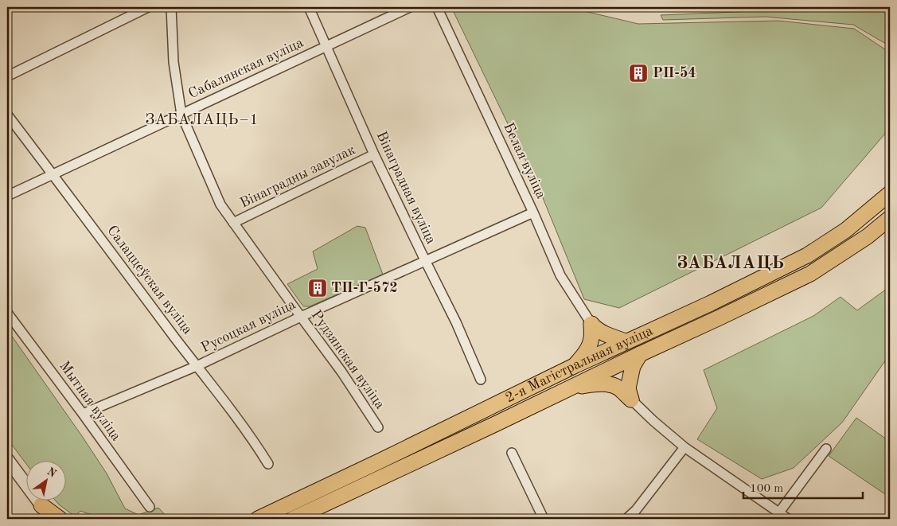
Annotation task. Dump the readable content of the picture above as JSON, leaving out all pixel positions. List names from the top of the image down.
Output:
{
  "streets": {
    "main road": ["2-я Магістральная вуліца"],
    "street": [
      "Сабалянская вуліца",
      "Белая вуліца",
      "Вінаградны завулак",
      "Вінаградная вуліца",
      "Салаццеўская вуліца",
      "Русоцкая вуліца",
      "Рудзянская вуліца",
      "Мытная вуліца"
    ]
  },
  "crossings": [
    ["Сабалянская вуліца", "Вінаградная вуліца"],
    ["Сабалянская вуліца", "Салаццеўская вуліца"],
    ["Сабалянская вуліца", "Рудзянская вуліца"],
    ["Белая вуліца", "Русоцкая вуліца"],
    ["Вінаградны завулак", "Вінаградная вуліца"],
    ["Вінаградны завулак", "Рудзянская вуліца"],
    ["Вінаградная вуліца", "Русоцкая вуліца"],
    ["Салаццеўская вуліца", "Русоцкая вуліца"],
    ["Русоцкая вуліца", "Рудзянская вуліца"],
    ["Русоцкая вуліца", "Мытная вуліца"]
  ],
  "districts": ["ЗАБАЛАЦЬ–1", "ЗАБАЛАЦЬ"],
  "places": {
    "building": ["РП-54", "ТП-Г-572"]
  },
  "scale_bar": "100 m",
  "north": "top right"
}
